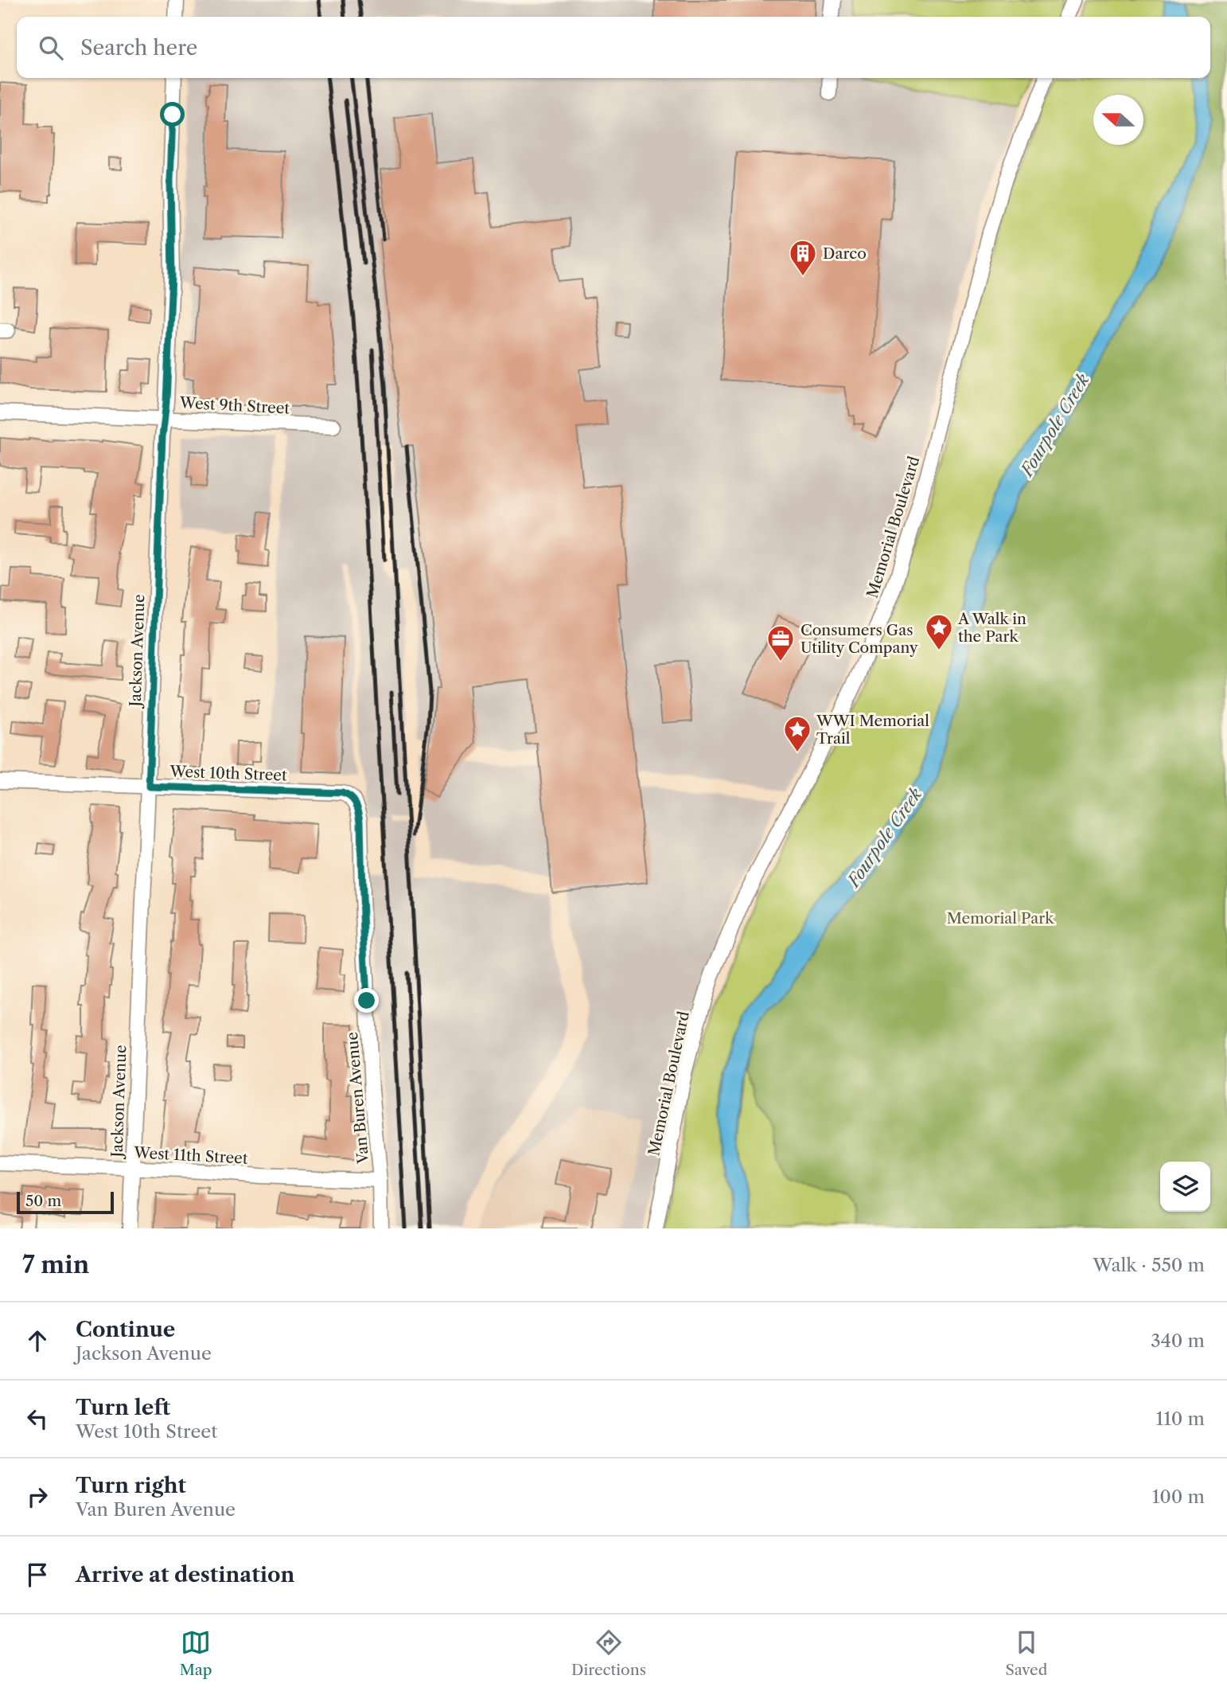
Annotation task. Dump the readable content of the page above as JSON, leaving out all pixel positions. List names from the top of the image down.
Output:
{
  "streets": {
    "street": [
      "West 9th Street",
      "Memorial Boulevard",
      "Jackson Avenue",
      "West 10th Street",
      "Van Buren Avenue",
      "West 11th Street"
    ]
  },
  "crossings": [
    ["West 9th Street", "Jackson Avenue"],
    ["Jackson Avenue", "West 10th Street"],
    ["Jackson Avenue", "West 11th Street"],
    ["West 10th Street", "Van Buren Avenue"],
    ["Van Buren Avenue", "West 11th Street"]
  ],
  "water": ["Fourpole Creek"],
  "parks": ["Memorial Park"],
  "places": {
    "building": ["Darco"],
    "place": ["A Walk in the Park", "WWI Memorial Trail"],
    "office": ["Consumers Gas Utility Company"]
  },
  "scale_bar": "50 m",
  "north": "left",
  "page": {
    "search": "Search here",
    "scale": "50 m",
    "heading": ["7 min", "Walk · 550 m"],
    "list": [
      ["Continue", "Jackson Avenue", "340 m"],
      ["Turn left", "West 10th Street", "110 m"],
      ["Turn right", "Van Buren Avenue", "100 m"],
      "Arrive at destination"
    ],
    "nav": ["Map", "Directions", "Saved"]
  }
}
